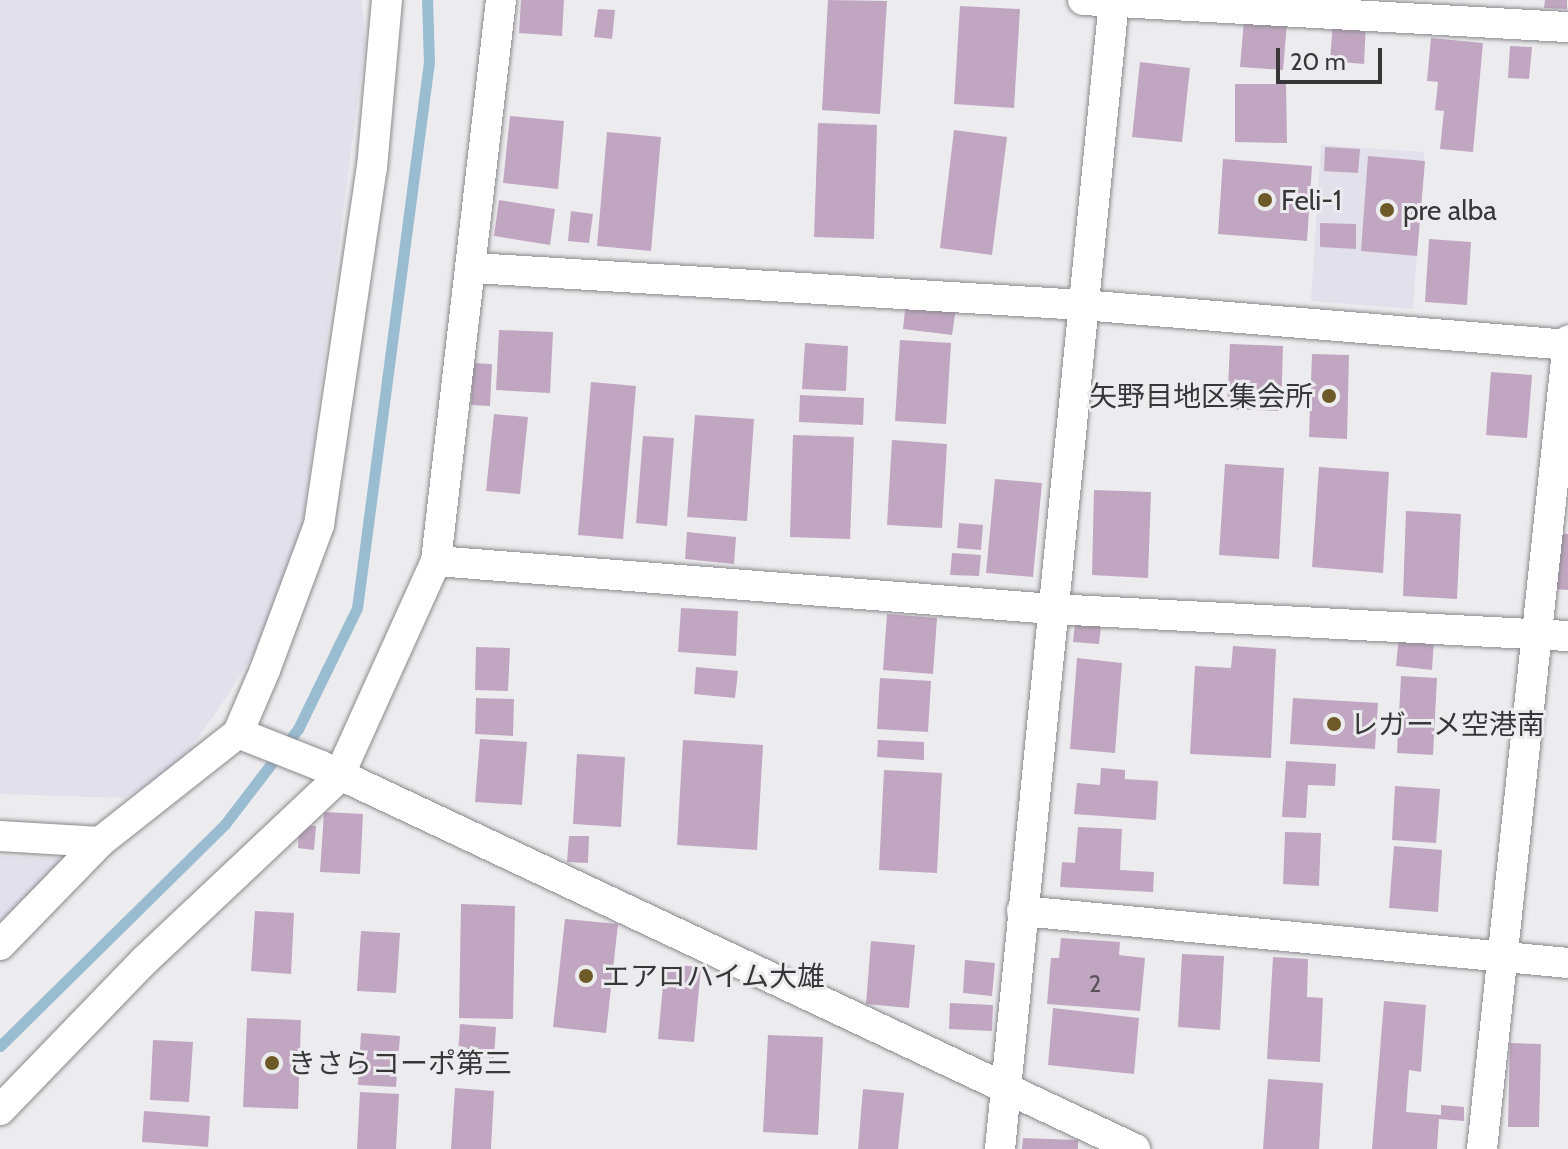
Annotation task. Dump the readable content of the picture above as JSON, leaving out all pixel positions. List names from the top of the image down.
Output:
{
  "places": [
    "Feli-1",
    "pre alba",
    "矢野目地区集会所",
    "レガーメ空港南",
    "エアロハイム大雄",
    "きさらコーポ第三"
  ],
  "house_numbers": ["2"],
  "scale_bar": "20 m"
}
